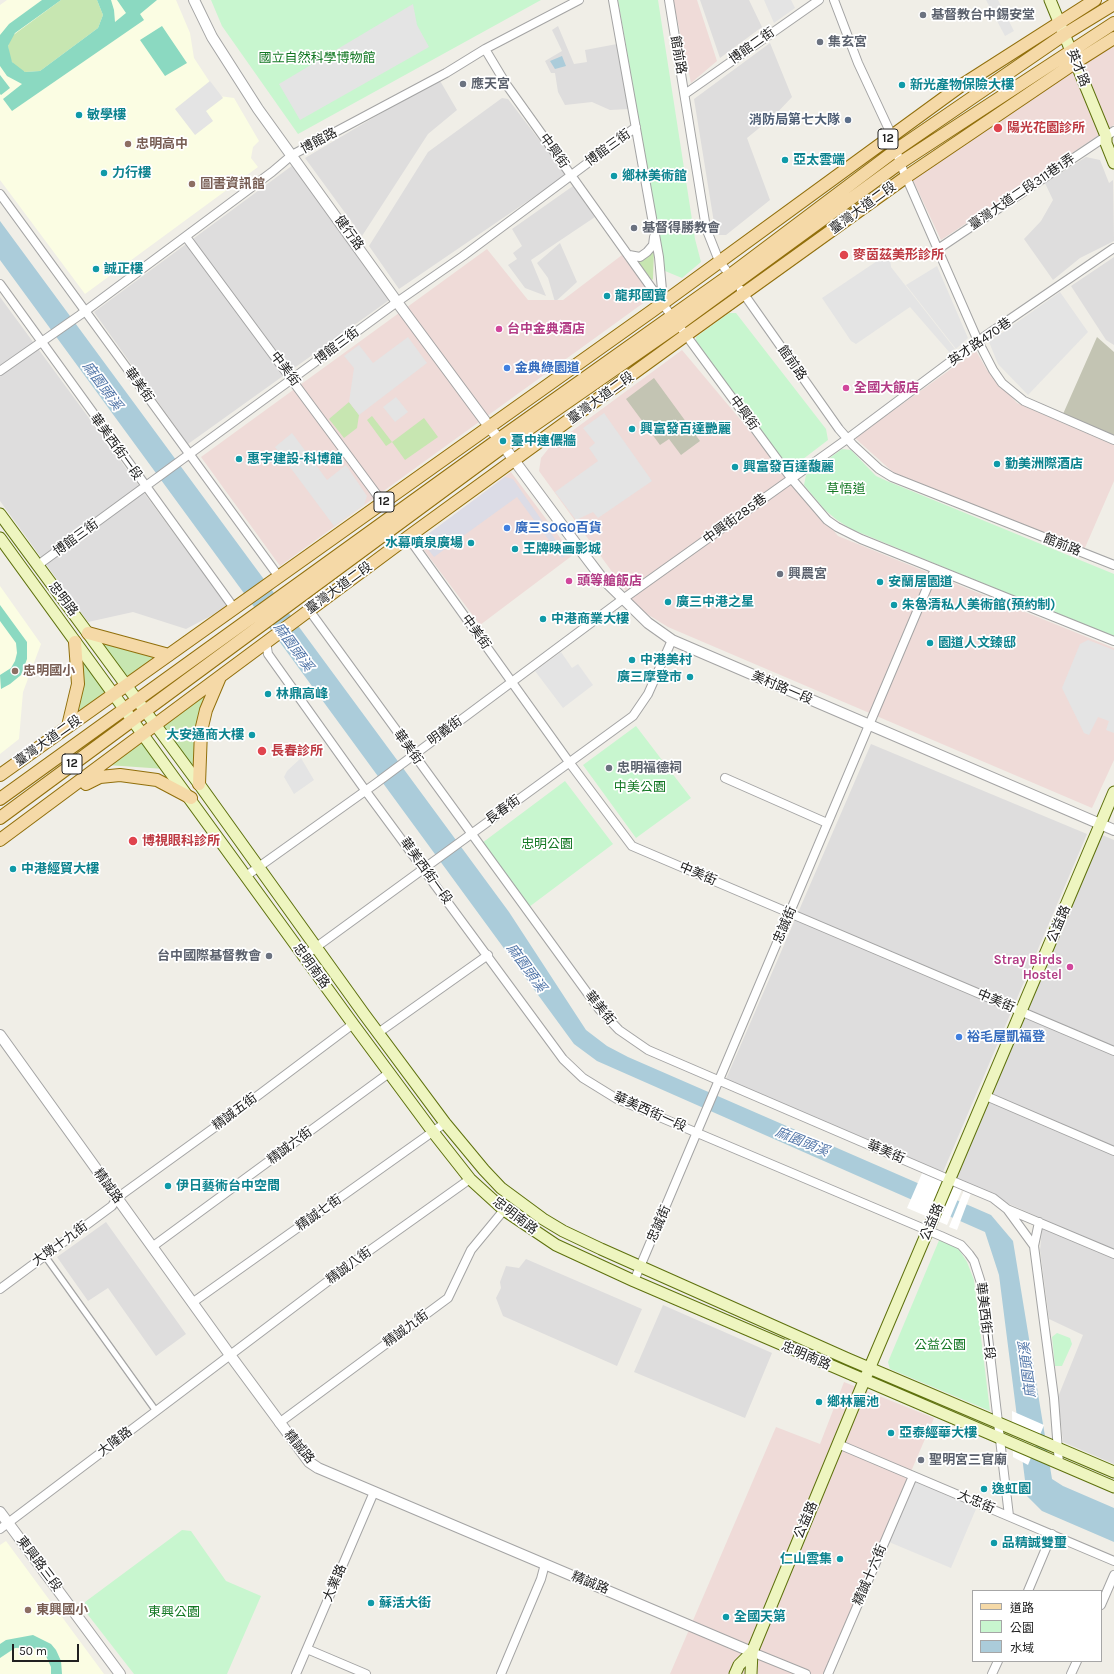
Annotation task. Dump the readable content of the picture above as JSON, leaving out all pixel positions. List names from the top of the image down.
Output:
{
  "streets": {
    "main road": [
      "英才路",
      "12",
      "臺灣大道二段",
      "忠明路",
      "公益路",
      "忠明南路"
    ],
    "street": [
      "博館二街",
      "館前路",
      "博館路",
      "博館三街",
      "中興街",
      "臺灣大道二段311巷1弄",
      "健行路",
      "英才路470巷",
      "中美街",
      "華美街",
      "華美西街一段",
      "中興街285巷",
      "美村路一段",
      "明義街",
      "長春街",
      "忠誠街",
      "精誠五街",
      "精誠六街",
      "精誠路",
      "精誠七街",
      "大墩十九街",
      "精誠八街",
      "精誠九街",
      "大隆路",
      "大忠街",
      "東興路三段",
      "精誠十六街",
      "大業路"
    ]
  },
  "crossings": [
    ["博館二街", "館前路"],
    ["館前路", "臺灣大道二段"],
    ["館前路", "英才路470巷"],
    ["館前路", "中興街285巷"],
    ["英才路", "臺灣大道二段311巷1弄"],
    ["英才路", "臺灣大道二段"],
    ["博館路", "中興街"],
    ["博館路", "健行路"],
    ["博館路", "中美街"],
    ["博館路", "華美街"],
    ["博館路", "華美西街一段"],
    ["博館三街", "中興街"],
    ["博館三街", "健行路"],
    ["博館三街", "中美街"],
    ["博館三街", "華美街"],
    ["博館三街", "華美西街一段"],
    ["博館三街", "忠明路"],
    ["中興街", "臺灣大道二段"],
    ["中興街", "中興街285巷"],
    ["中興街", "忠誠街"],
    ["臺灣大道二段", "健行路"],
    ["臺灣大道二段", "中美街"],
    ["臺灣大道二段", "華美街"],
    ["臺灣大道二段", "華美西街一段"],
    ["臺灣大道二段", "忠明路"],
    ["臺灣大道二段", "美村路一段"],
    ["臺灣大道二段", "忠明南路"],
    ["健行路", "美村路一段"],
    ["英才路470巷", "中興街285巷"],
    ["中美街", "明義街"],
    ["中美街", "長春街"],
    ["中美街", "公益路"],
    ["中美街", "忠誠街"],
    ["華美街", "明義街"],
    ["華美街", "長春街"],
    ["華美街", "公益路"],
    ["華美街", "忠誠街"],
    ["華美西街一段", "明義街"],
    ["華美西街一段", "長春街"],
    ["華美西街一段", "公益路"],
    ["華美西街一段", "忠誠街"],
    ["華美西街一段", "忠明南路"],
    ["華美西街一段", "大忠街"],
    ["中興街285巷", "美村路一段"],
    ["中興街285巷", "明義街"],
    ["忠明路", "忠明南路"],
    ["美村路一段", "明義街"],
    ["美村路一段", "長春街"],
    ["美村路一段", "公益路"],
    ["美村路一段", "忠誠街"],
    ["明義街", "忠明南路"],
    ["長春街", "忠明南路"],
    ["公益路", "忠明南路"],
    ["公益路", "精誠路"],
    ["公益路", "大忠街"],
    ["忠誠街", "忠明南路"],
    ["忠明南路", "精誠五街"],
    ["忠明南路", "精誠六街"],
    ["忠明南路", "精誠七街"],
    ["忠明南路", "精誠八街"],
    ["忠明南路", "精誠九街"],
    ["精誠五街", "精誠路"],
    ["精誠五街", "大墩十九街"],
    ["精誠六街", "精誠路"],
    ["精誠路", "精誠七街"],
    ["精誠路", "大墩十九街"],
    ["精誠路", "精誠八街"],
    ["精誠路", "精誠九街"],
    ["精誠路", "大隆路"],
    ["精誠路", "大業路"],
    ["精誠八街", "大隆路"],
    ["大隆路", "東興路三段"],
    ["大忠街", "精誠十六街"]
  ],
  "water": ["麻園頭溪"],
  "parks": [
    "國立自然科學博物館",
    "草悟道",
    "中美公園",
    "忠明公園",
    "公益公園",
    "東興公園"
  ],
  "places": [
    "基督教台中錫安堂",
    "集玄宮",
    "應天宮",
    "新光產物保險大樓",
    "敏學樓",
    "消防局第七大隊",
    "陽光花園診所",
    "忠明高中",
    "亞太雲端",
    "力行樓",
    "鄉林美術館",
    "圖書資訊館",
    "基督得勝教會",
    "麥茵茲美形診所",
    "誠正樓",
    "龍邦國寶",
    "台中金典酒店",
    "金典綠園道",
    "全國大飯店",
    "興富發百達艷麗",
    "臺中連儂牆",
    "惠宇建設-科博館",
    "勤美洲際酒店",
    "興富發百達馥麗",
    "廣三SOGO百貨",
    "水幕噴泉廣場",
    "王牌映画影城",
    "興農宮",
    "頭等艙飯店",
    "安蘭居園道",
    "廣三中港之星",
    "朱魯清私人美術館(預約制)",
    "中港商業大樓",
    "園道人文臻邸",
    "中港美村",
    "忠明國小",
    "廣三摩登市",
    "林鼎高峰",
    "大安通商大樓",
    "長春診所",
    "忠明福德祠",
    "博視眼科診所",
    "中港經貿大樓",
    "台中國際基督教會",
    "Stray Birds Hostel",
    "裕毛屋凱福登",
    "伊日藝術台中空間",
    "鄉林麗池",
    "亞泰經華大樓",
    "聖明宮三官廟",
    "逸虹園",
    "品精誠雙璽",
    "仁山雲集",
    "蘇活大街",
    "東興國小",
    "全國天第"
  ],
  "legend": ["道路", "公園", "水域"],
  "scale_bar": "50 m"
}
